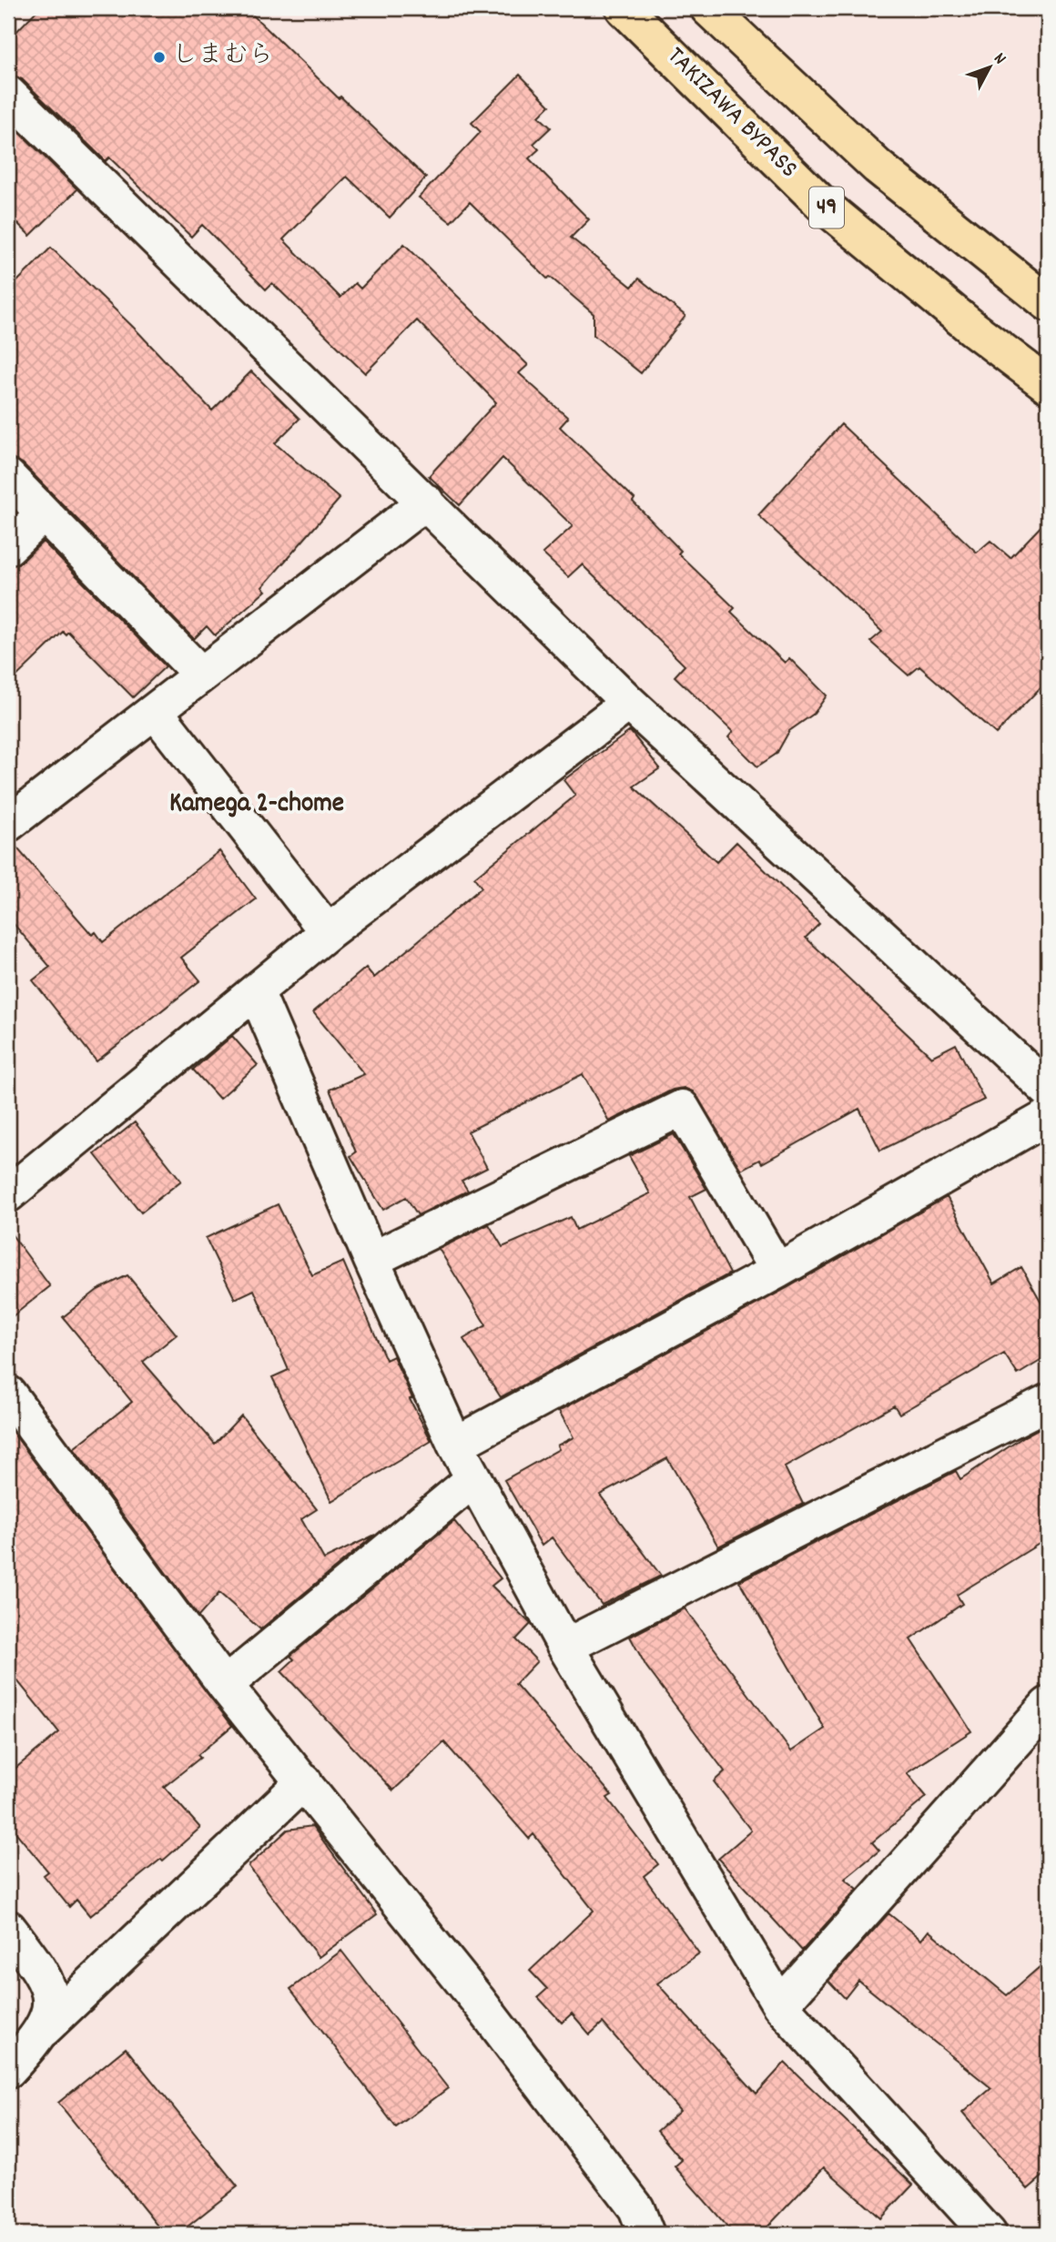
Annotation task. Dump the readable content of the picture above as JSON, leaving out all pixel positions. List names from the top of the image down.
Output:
{
  "streets": {
    "highway": ["TAKIZAWA BYPASS", "49"]
  },
  "districts": ["Kamega 2-chome"],
  "places": ["しまむら"],
  "north": "top right"
}
